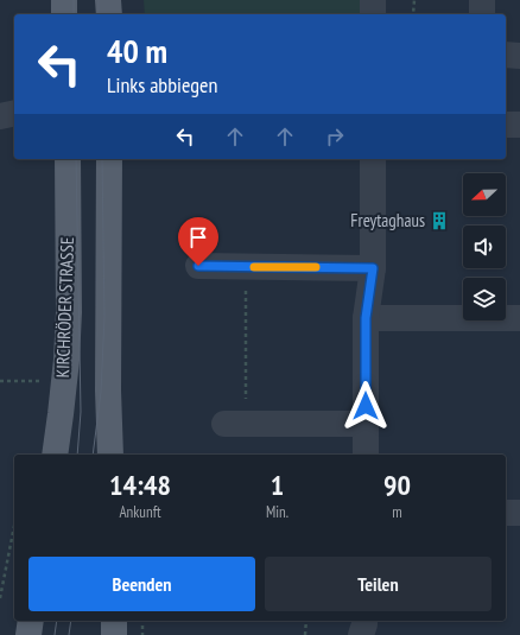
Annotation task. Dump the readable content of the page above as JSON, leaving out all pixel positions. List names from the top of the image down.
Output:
{
  "streets": {
    "main road": ["KIRCHRÖDER STRASSE"]
  },
  "places": {
    "building": ["Freytaghaus"]
  },
  "north": "left",
  "page": {
    "turn": ["40 m", "Links abbiegen"],
    "eta": [
      "14:48",
      "Ankunft",
      "1",
      "Min.",
      "90",
      "m"
    ],
    "buttons": ["Beenden", "Teilen"]
  }
}
